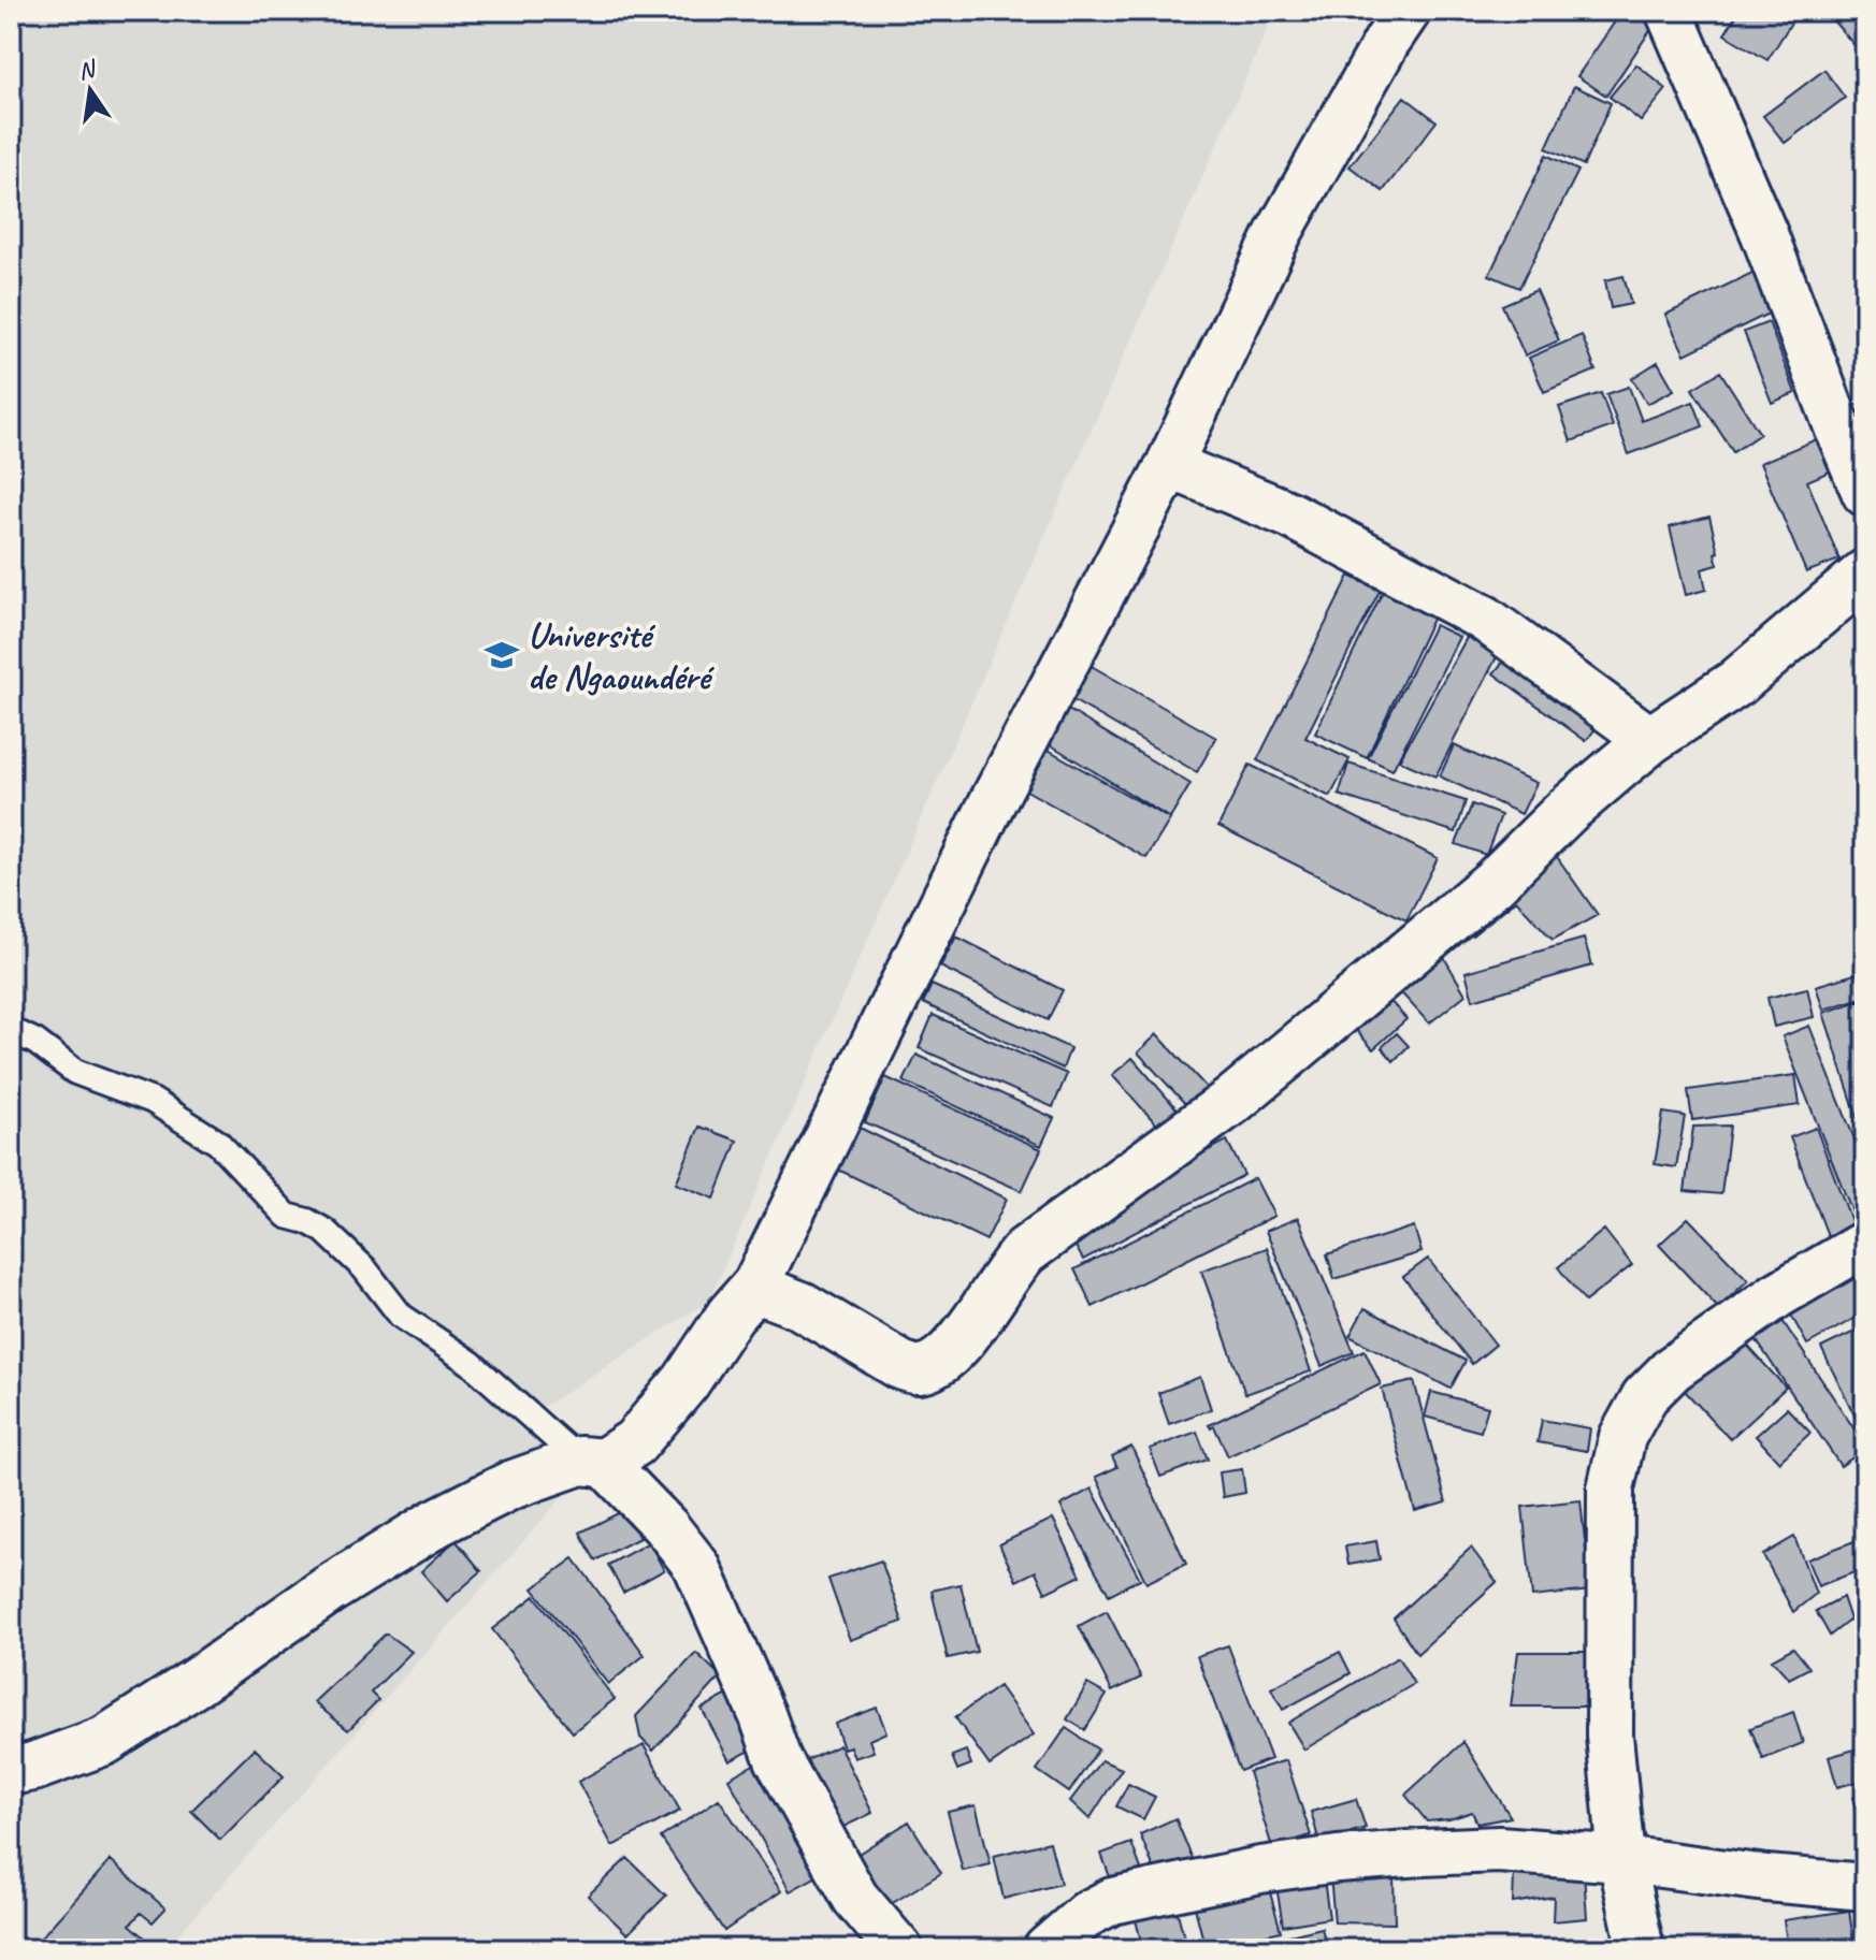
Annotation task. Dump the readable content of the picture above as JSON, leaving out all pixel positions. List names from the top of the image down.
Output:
{
  "places": {
    "school or university": ["Université de Ngaoundéré"]
  },
  "north": "top"
}
